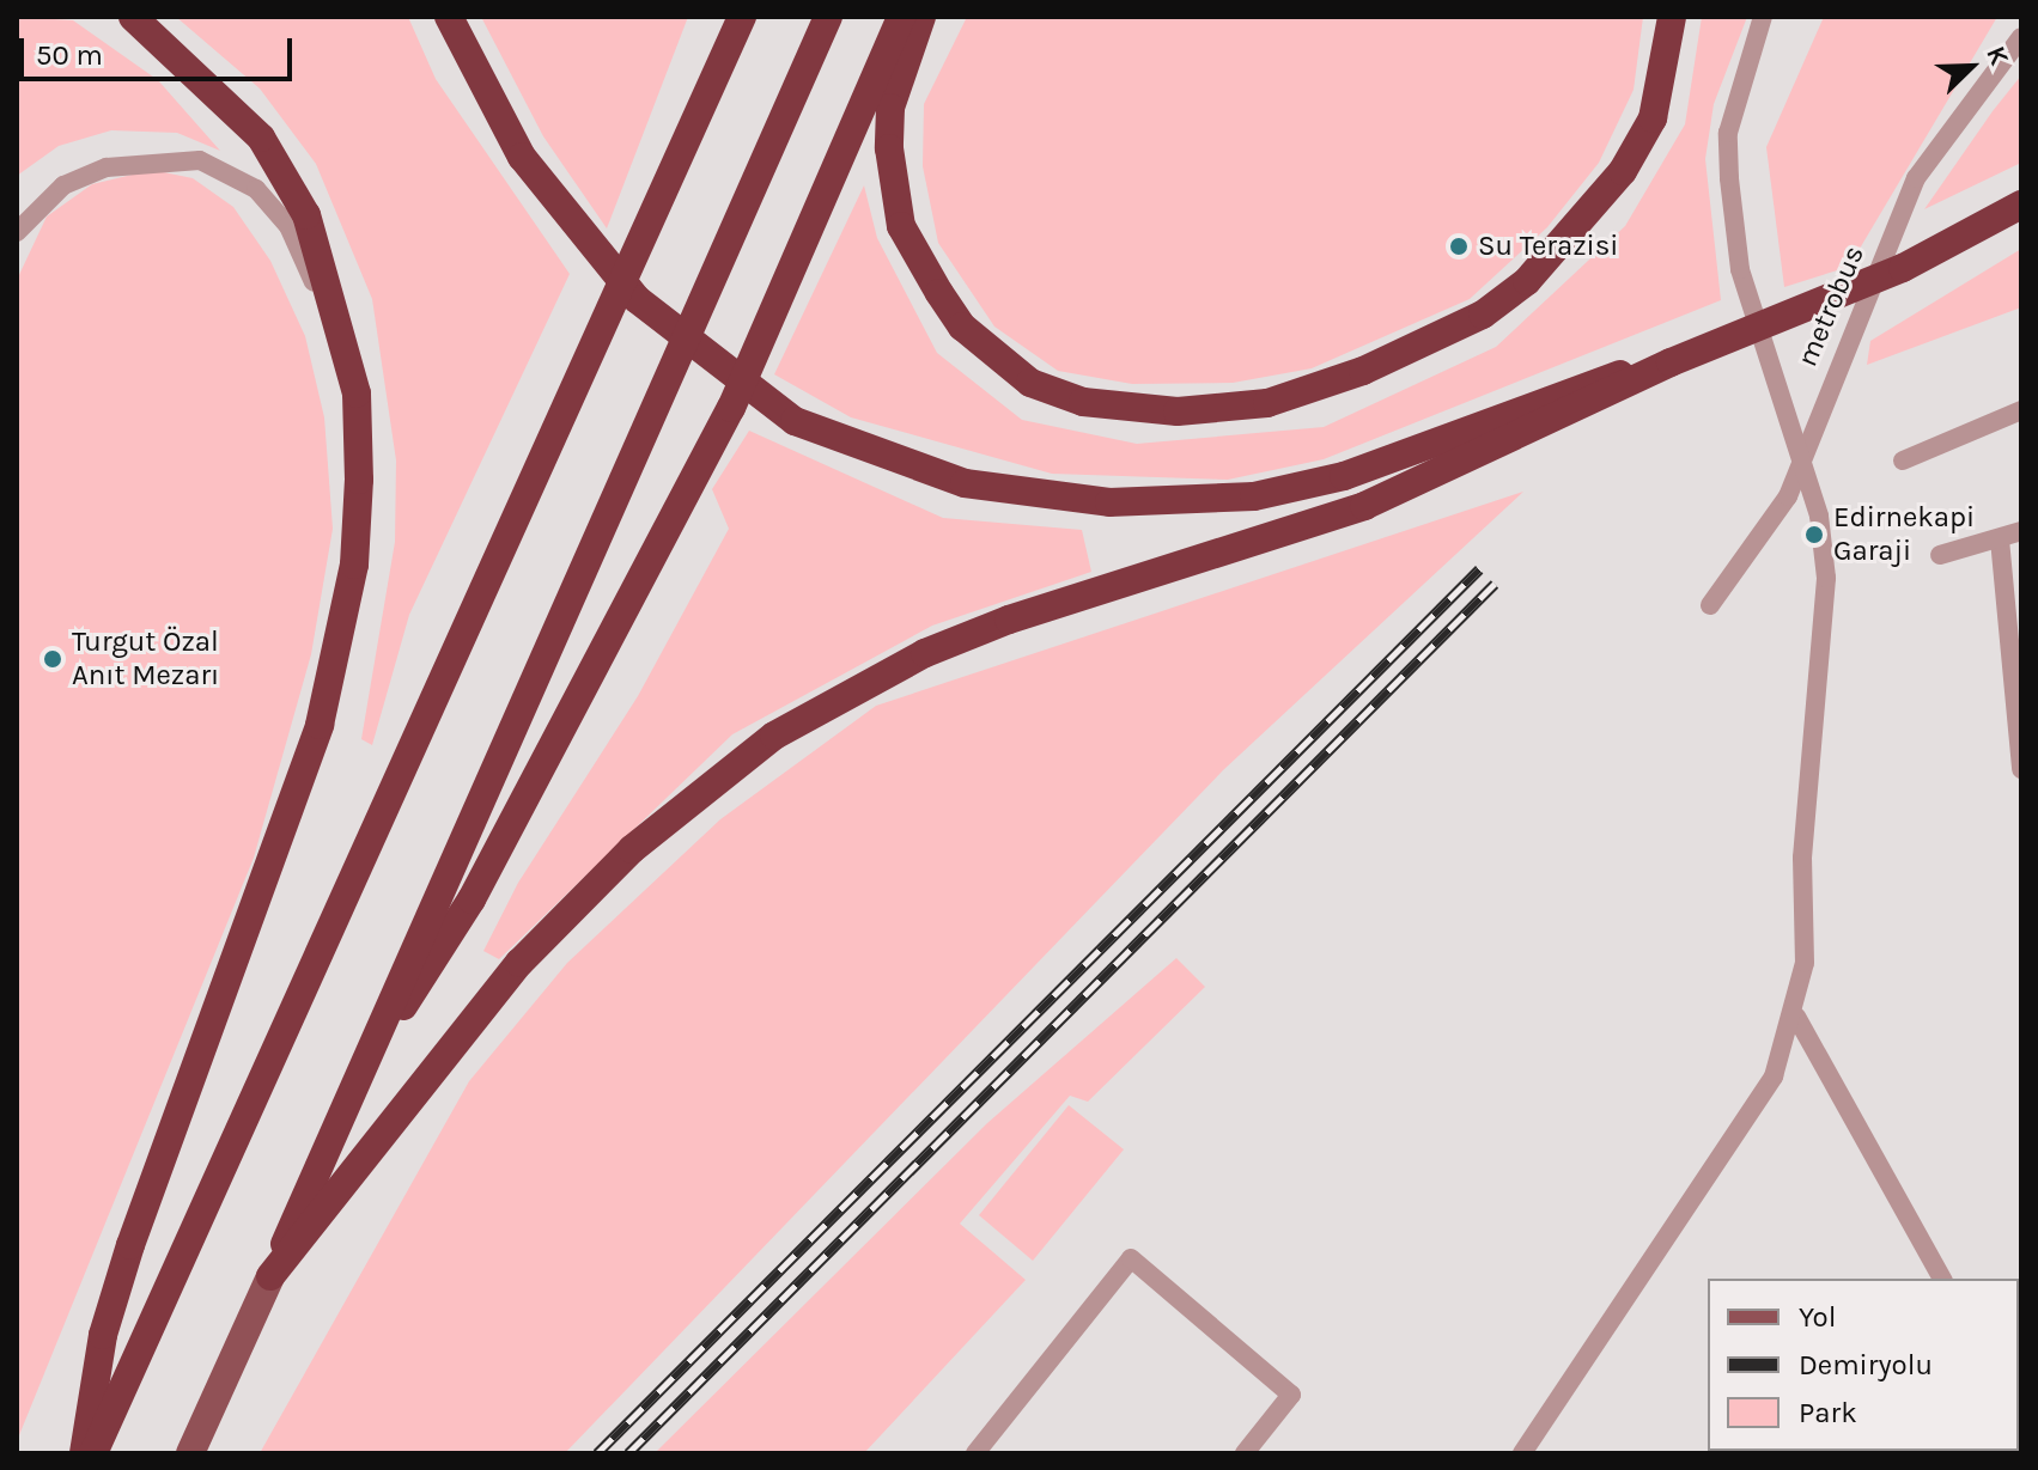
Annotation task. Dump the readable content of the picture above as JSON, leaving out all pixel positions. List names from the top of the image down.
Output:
{
  "streets": {
    "lane": ["metrobus"]
  },
  "places": ["Su Terazisi", "Edirnekapi Garaji", "Turgut Özal Anıt Mezarı"],
  "legend": ["Yol", "Demiryolu", "Park"],
  "scale_bar": "50 m",
  "north": "top right"
}
